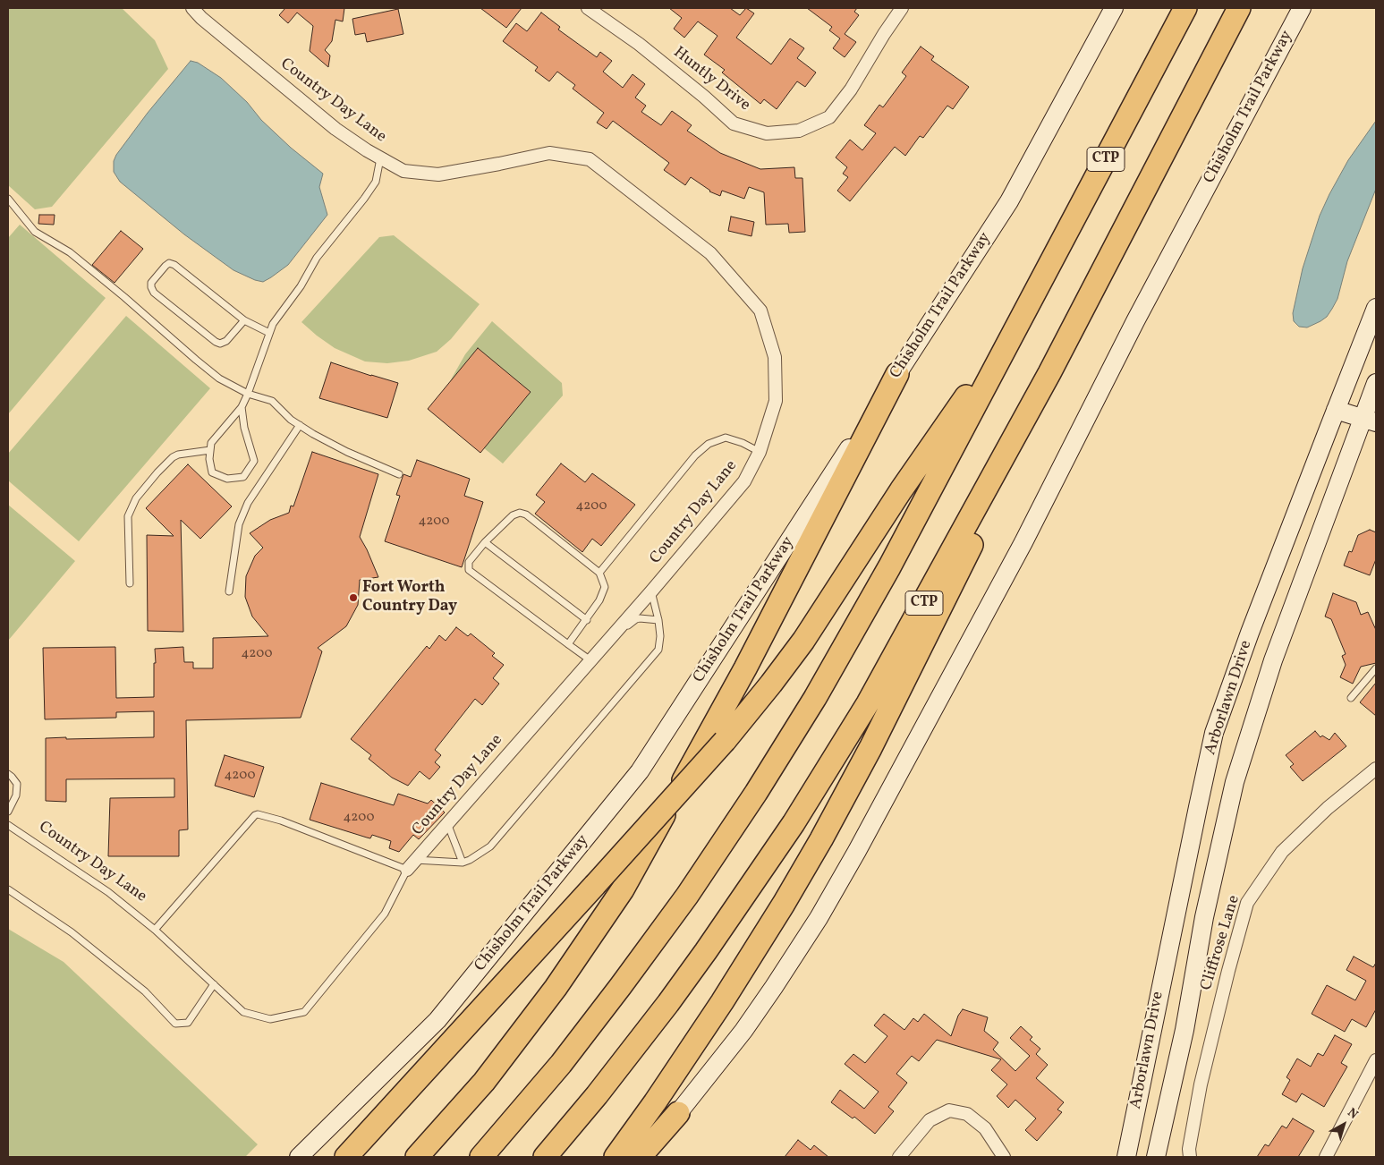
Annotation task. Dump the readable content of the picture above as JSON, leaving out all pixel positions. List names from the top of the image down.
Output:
{
  "streets": {
    "highway": ["CTP"],
    "main road": ["Chisholm Trail Parkway", "Arborlawn Drive"],
    "street": ["Huntly Drive", "Country Day Lane", "Cliffrose Lane"]
  },
  "places": ["Fort Worth Country Day"],
  "house_numbers": [
    "4200",
    "4200",
    "4200",
    "4200",
    "4200"
  ],
  "north": "top right"
}
